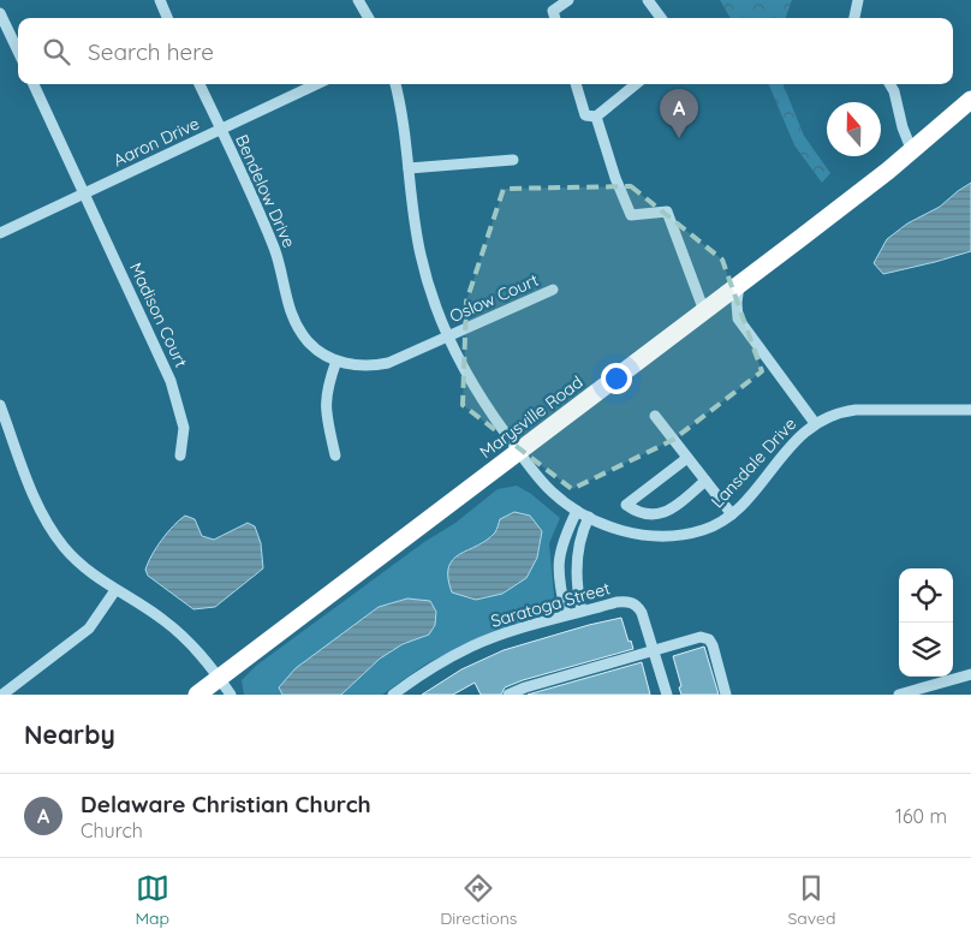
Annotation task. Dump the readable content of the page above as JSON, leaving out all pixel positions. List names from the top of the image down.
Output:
{
  "streets": {
    "highway": ["Marysville Road"],
    "street": [
      "Aaron Drive",
      "Bendelow Drive",
      "Oslow Court",
      "Madison Court",
      "Lansdale Drive",
      "Saratoga Street"
    ]
  },
  "crossings": [
    ["Aaron Drive", "Bendelow Drive"],
    ["Aaron Drive", "Madison Court"],
    ["Bendelow Drive", "Oslow Court"],
    ["Bendelow Drive", "Lansdale Drive"],
    ["Oslow Court", "Lansdale Drive"],
    ["Marysville Road", "Lansdale Drive"]
  ],
  "north": "top",
  "page": {
    "search": "Search here",
    "pins": "A",
    "heading": "Nearby",
    "list": [
      {
        "mark": "A",
        "name": "Delaware Christian Church",
        "note": "Church",
        "value": "160 m"
      }
    ],
    "nav": ["Map", "Directions", "Saved"]
  }
}
